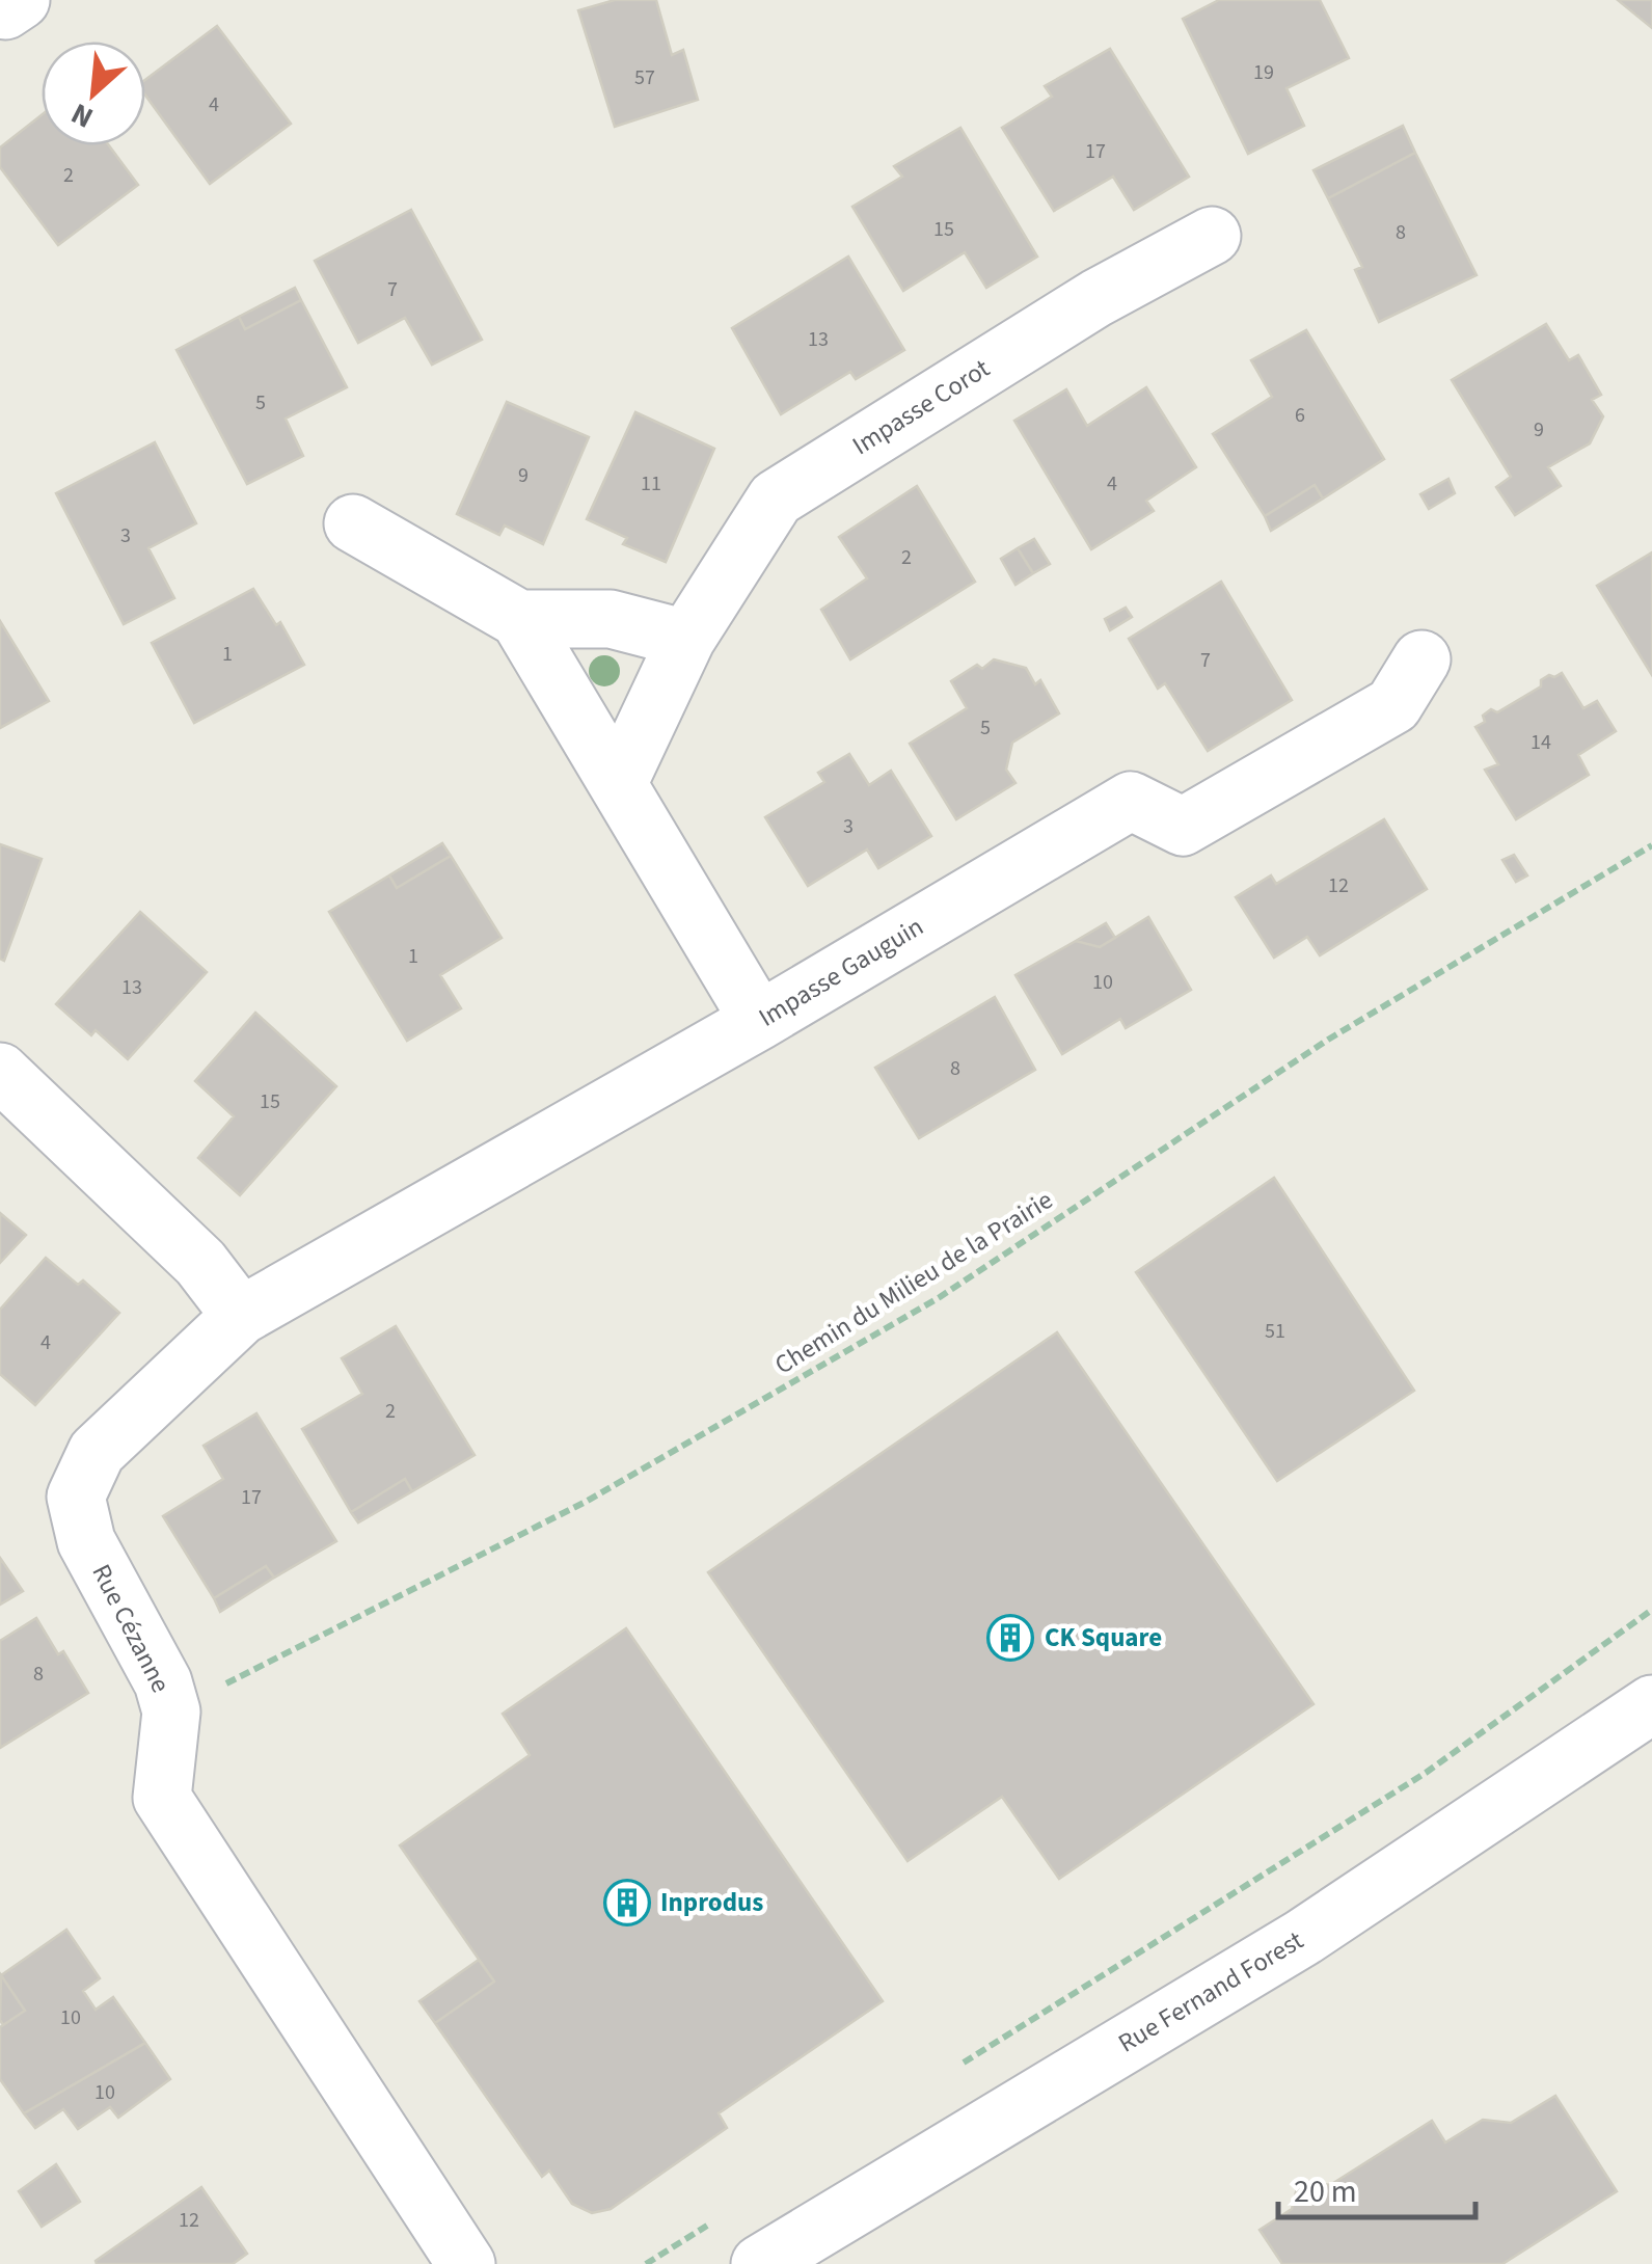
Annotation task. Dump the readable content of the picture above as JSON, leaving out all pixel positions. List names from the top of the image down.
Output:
{
  "streets": {
    "street": [
      "Impasse Corot",
      "Impasse Gauguin",
      "Rue Cézanne",
      "Rue Fernand Forest"
    ],
    "path": ["Chemin du Milieu de la Prairie"]
  },
  "crossings": [
    ["Impasse Gauguin", "Rue Cézanne"],
    ["Chemin du Milieu de la Prairie", "Rue Cézanne"]
  ],
  "places": {
    "building": ["CK Square", "Inprodus"]
  },
  "house_numbers": [
    "19",
    "57",
    "4",
    "17",
    "2",
    "15",
    "8",
    "7",
    "13",
    "5",
    "6",
    "9",
    "9",
    "11",
    "4",
    "3",
    "2",
    "1",
    "7",
    "5",
    "14",
    "3",
    "12",
    "1",
    "10",
    "13",
    "8",
    "15",
    "51",
    "4",
    "2",
    "17",
    "8",
    "10",
    "10",
    "12"
  ],
  "scale_bar": "20 m",
  "north": "bottom left"
}
